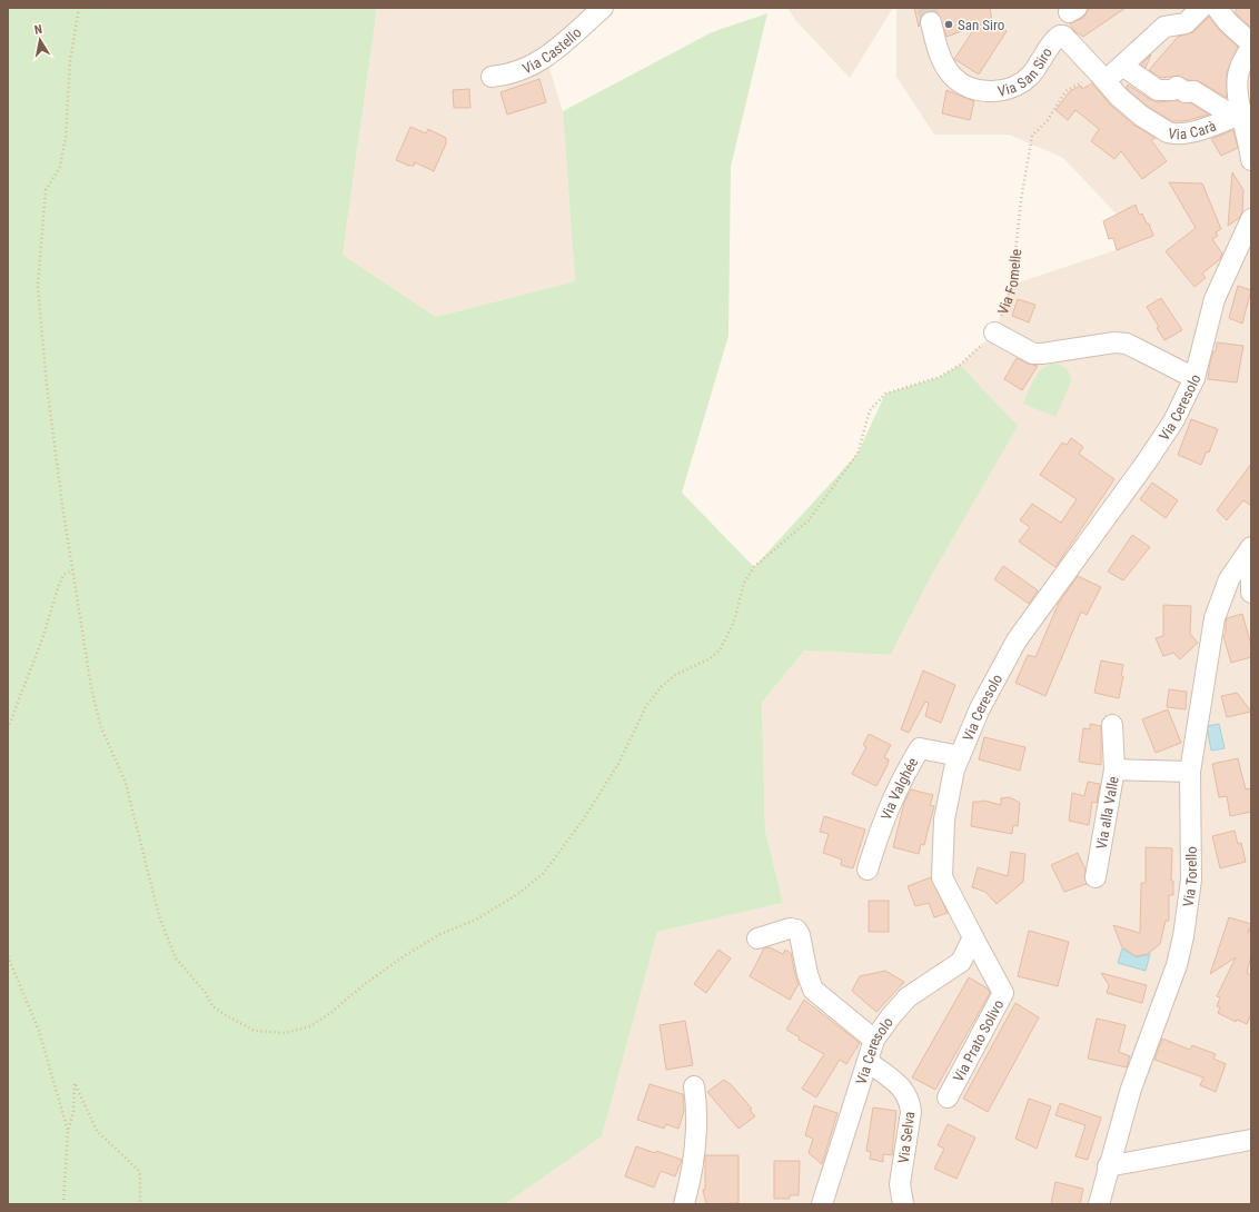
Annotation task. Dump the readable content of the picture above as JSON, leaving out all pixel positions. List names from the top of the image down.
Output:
{
  "streets": {
    "street": [
      "Via Castello",
      "Via San Siro",
      "Via Carà",
      "Via Fomelle",
      "Via Ceresolo",
      "Via Valghée",
      "Via alla Valle",
      "Via Torello",
      "Via Prato Solivo",
      "Via Selva"
    ]
  },
  "crossings": [
    ["Via San Siro", "Via Carà"],
    ["Via San Siro", "Via Fomelle"],
    ["Via Carà", "Via Fomelle"],
    ["Via Fomelle", "Via Ceresolo"],
    ["Via Ceresolo", "Via Valghée"],
    ["Via Ceresolo", "Via Prato Solivo"],
    ["Via Ceresolo", "Via Selva"],
    ["Via alla Valle", "Via Torello"]
  ],
  "places": ["San Siro"],
  "north": "top"
}
